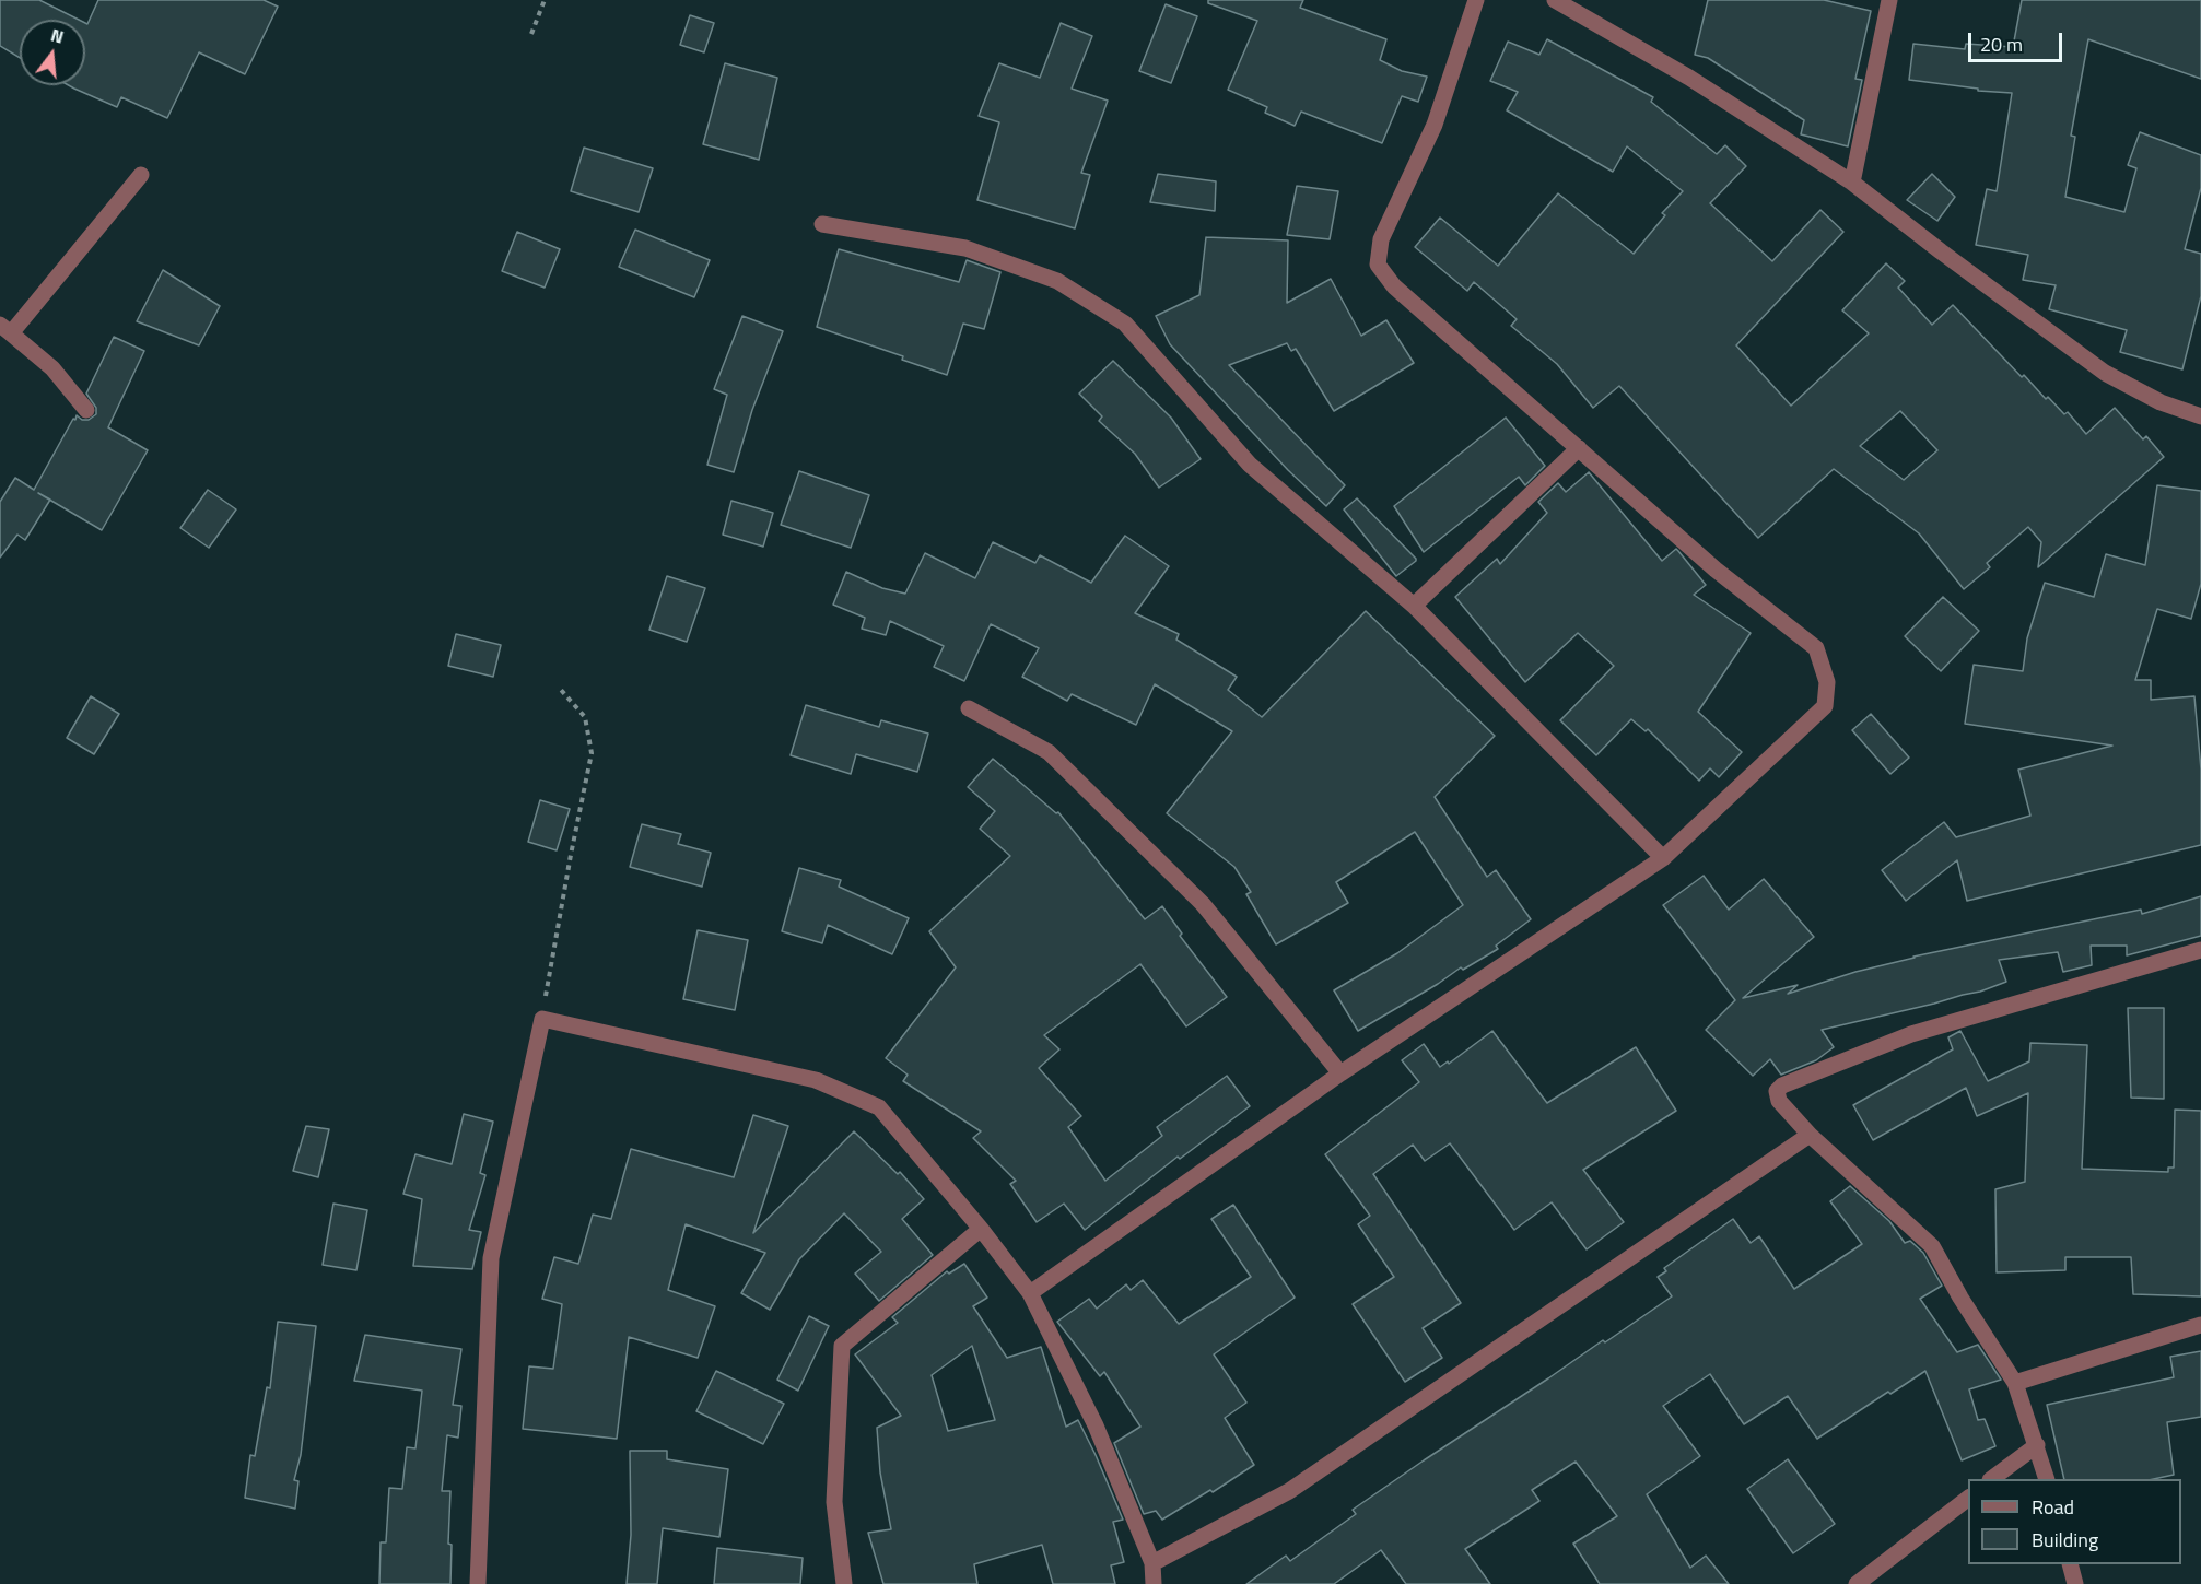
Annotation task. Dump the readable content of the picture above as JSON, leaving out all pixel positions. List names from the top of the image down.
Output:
{
  "legend": ["Road", "Building"],
  "scale_bar": "20 m",
  "north": "top"
}
